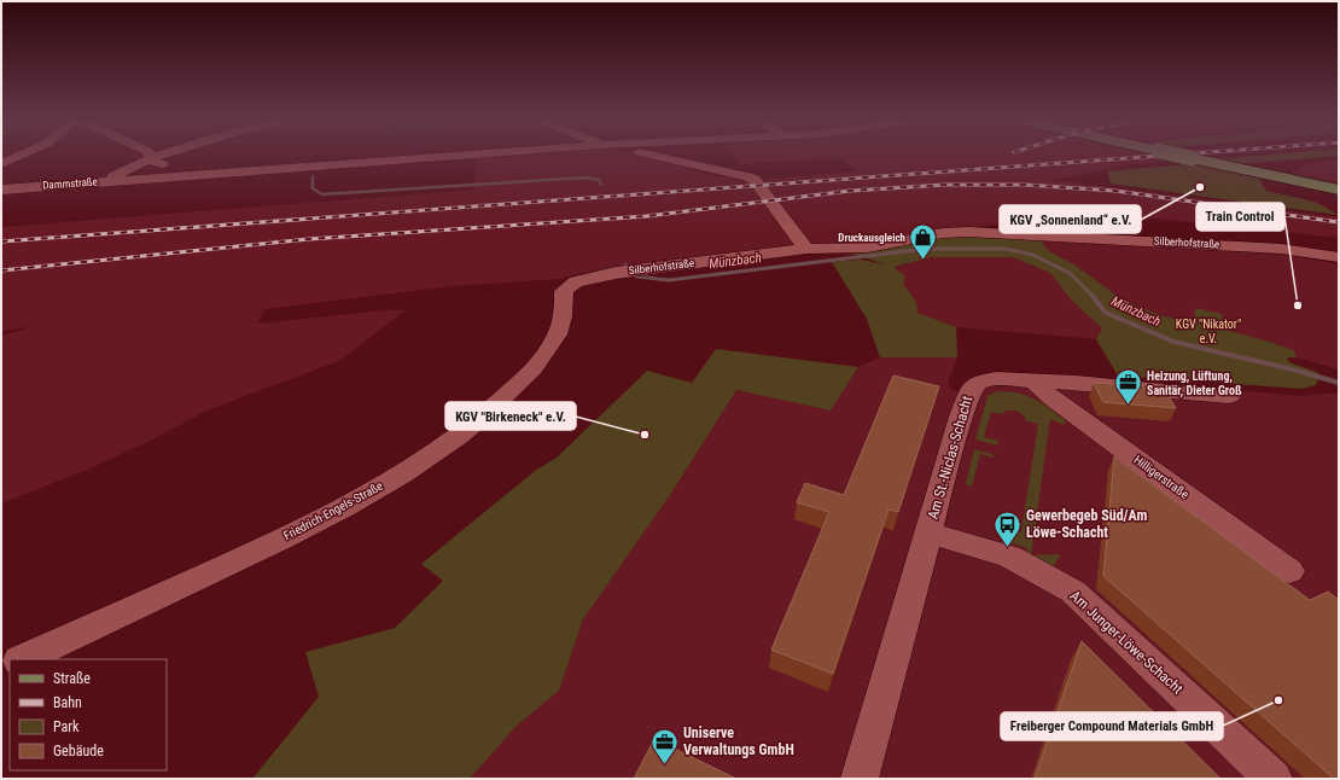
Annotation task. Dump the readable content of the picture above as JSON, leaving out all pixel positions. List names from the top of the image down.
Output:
{
  "streets": {
    "street": [
      "Dammstraße",
      "Silberhofstraße",
      "Am St.-Niclas-Schacht",
      "Hilligerstraße",
      "Friedrich-Engels-Straße",
      "Am Junger-Löwe-Schacht"
    ]
  },
  "crossings": [
    ["Silberhofstraße", "Friedrich-Engels-Straße"],
    ["Am St.-Niclas-Schacht", "Hilligerstraße"],
    ["Am St.-Niclas-Schacht", "Am Junger-Löwe-Schacht"]
  ],
  "water": ["Münzbach"],
  "parks": ["KGV \"Nikator\" e.V."],
  "places": {
    "other": [
      "KGV „Sonnenland“ e.V.",
      "Train Control",
      "KGV \"Birkeneck\" e.V.",
      "Freiberger Compound Materials GmbH"
    ],
    "shop": ["Druckausgleich"],
    "office": ["Heizung, Lüftung, Sanitär, Dieter Groß", "Uniserve Verwaltungs GmbH"],
    "bus stop": ["Gewerbegeb Süd/Am Löwe-Schacht"]
  },
  "legend": [
    "Straße",
    "Bahn",
    "Park",
    "Gebäude"
  ]
}
